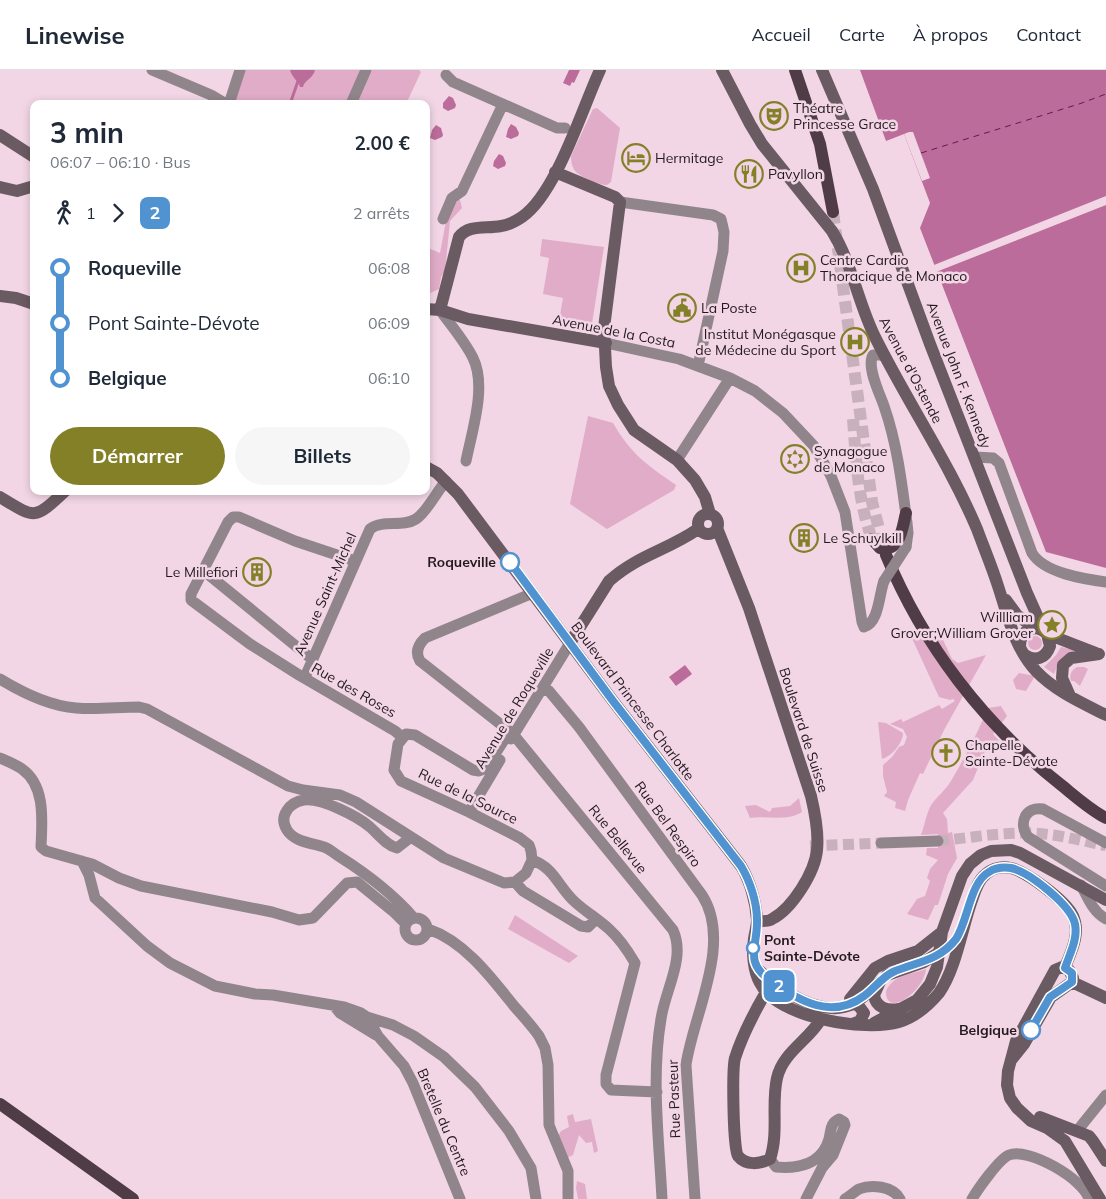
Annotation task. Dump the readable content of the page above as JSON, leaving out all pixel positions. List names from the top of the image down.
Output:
{
  "streets": {
    "main road": [
      "Avenue de la Costa",
      "Avenue d'Ostende",
      "Avenue John F. Kennedy",
      "Boulevard Princesse Charlotte",
      "Avenue de Roqueville",
      "Boulevard de Suisse"
    ],
    "street": [
      "Avenue Saint-Michel",
      "Rue des Roses",
      "Rue de la Source",
      "Rue Bel Respiro",
      "Rue Bellevue",
      "Rue Pasteur",
      "Bretelle du Centre"
    ]
  },
  "crossings": [
    ["Avenue de la Costa", "Avenue d'Ostende"],
    ["Avenue d'Ostende", "Avenue John F. Kennedy"],
    ["Avenue Saint-Michel", "Rue des Roses"],
    ["Avenue Saint-Michel", "Boulevard Princesse Charlotte"],
    ["Rue des Roses", "Rue de la Source"],
    ["Boulevard Princesse Charlotte", "Avenue de Roqueville"],
    ["Boulevard Princesse Charlotte", "Boulevard de Suisse"],
    ["Boulevard Princesse Charlotte", "Rue Bellevue"],
    ["Avenue de Roqueville", "Boulevard de Suisse"],
    ["Avenue de Roqueville", "Rue de la Source"],
    ["Avenue de Roqueville", "Rue Bel Respiro"],
    ["Avenue de Roqueville", "Rue Bellevue"],
    ["Rue Bel Respiro", "Rue Pasteur"]
  ],
  "places": {
    "theatre": ["Théatre Princesse Grace"],
    "hotel": ["Hermitage"],
    "restaurant": ["Pavyllon"],
    "hospital": ["Centre Cardio Thoracique de Monaco", "Institut Monégasque de Médecine du Sport"],
    "public building": ["La Poste"],
    "synagogue": ["Synagogue de Monaco"],
    "building": ["Le Schuylkill", "Le Millefiori"],
    "other": ["Roqueville", "Pont Sainte-Dévote", "Belgique"],
    "place": ["Willliam Grover;William Grover"],
    "church": ["Chapelle Sainte-Dévote"]
  },
  "lines": ["bus line 2"],
  "page": {
    "header": "Linewise",
    "nav": [
      "Accueil",
      "Carte",
      "À propos",
      "Contact"
    ],
    "on_map": "2",
    "heading": ["3 min", "06:07 – 06:10 · Bus", "2.00 €"],
    "legs": ["1", "2", "2 arrêts"],
    "list": [
      {
        "name": "Roqueville",
        "value": "06:08"
      },
      {
        "name": "Pont Sainte-Dévote",
        "value": "06:09"
      },
      {
        "name": "Belgique",
        "value": "06:10"
      }
    ],
    "buttons": ["Démarrer", "Billets"]
  }
}
